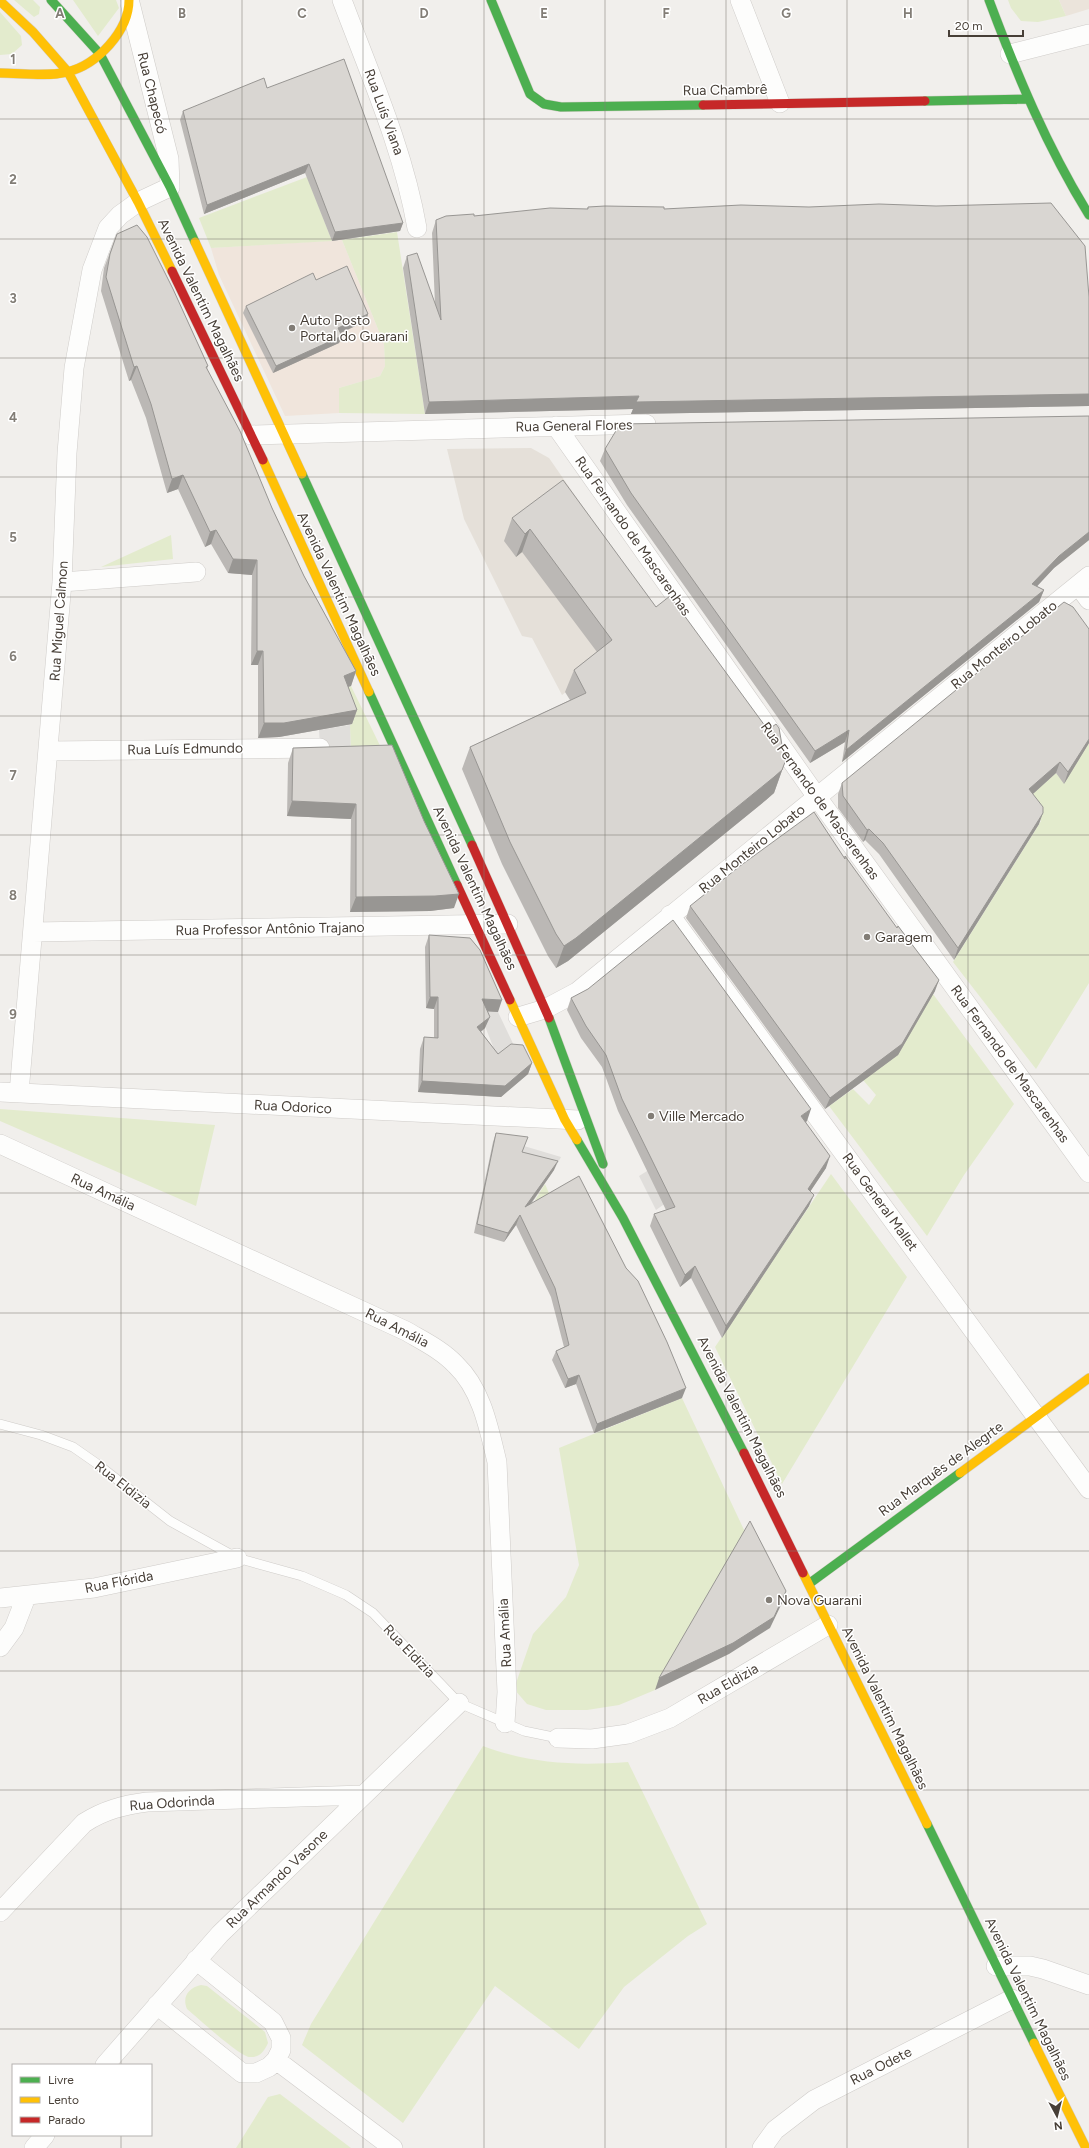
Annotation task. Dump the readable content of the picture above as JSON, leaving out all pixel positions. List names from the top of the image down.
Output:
{
  "streets": {
    "main road": ["Rua Chambrê", "Avenida Valentim Magalhães", "Rua Marquês de Alegrte"],
    "street": [
      "Rua Chapecó",
      "Rua Luís Viana",
      "Rua General Flores",
      "Rua Fernando de Mascarenhas",
      "Rua Miguel Calmon",
      "Rua Monteiro Lobato",
      "Rua Luís Edmundo",
      "Rua Professor Antônio Trajano",
      "Rua Odorico",
      "Rua Amália",
      "Rua General Mallet",
      "Rua Eldizia",
      "Rua Flórida",
      "Rua Odorinda",
      "Rua Armando Vasone",
      "Rua Odete"
    ]
  },
  "crossings": [
    ["Rua Chapecó", "Avenida Valentim Magalhães"],
    ["Rua Chapecó", "Rua Miguel Calmon"],
    ["Avenida Valentim Magalhães", "Rua General Flores"],
    ["Avenida Valentim Magalhães", "Rua Miguel Calmon"],
    ["Avenida Valentim Magalhães", "Rua Monteiro Lobato"],
    ["Avenida Valentim Magalhães", "Rua Professor Antônio Trajano"],
    ["Avenida Valentim Magalhães", "Rua Odorico"],
    ["Avenida Valentim Magalhães", "Rua Marquês de Alegrte"],
    ["Avenida Valentim Magalhães", "Rua Eldizia"],
    ["Avenida Valentim Magalhães", "Rua Odete"],
    ["Rua General Flores", "Rua Fernando de Mascarenhas"],
    ["Rua Fernando de Mascarenhas", "Rua Monteiro Lobato"],
    ["Rua Miguel Calmon", "Rua Luís Edmundo"],
    ["Rua Miguel Calmon", "Rua Professor Antônio Trajano"],
    ["Rua Miguel Calmon", "Rua Odorico"],
    ["Rua Monteiro Lobato", "Rua General Mallet"],
    ["Rua Amália", "Rua Eldizia"],
    ["Rua General Mallet", "Rua Marquês de Alegrte"],
    ["Rua Eldizia", "Rua Flórida"],
    ["Rua Eldizia", "Rua Armando Vasone"],
    ["Rua Odorinda", "Rua Armando Vasone"]
  ],
  "places": [
    "Auto Posto Portal do Guarani",
    "Garagem",
    "Ville Mercado",
    "Nova Guarani"
  ],
  "legend": ["Livre", "Lento", "Parado"],
  "scale_bar": "20 m",
  "north": "bottom",
  "grid": {
    "columns": [
      "A",
      "B",
      "C",
      "D",
      "E",
      "F",
      "G",
      "H"
    ],
    "rows": [
      "1",
      "2",
      "3",
      "4",
      "5",
      "6",
      "7",
      "8",
      "9"
    ]
  }
}
